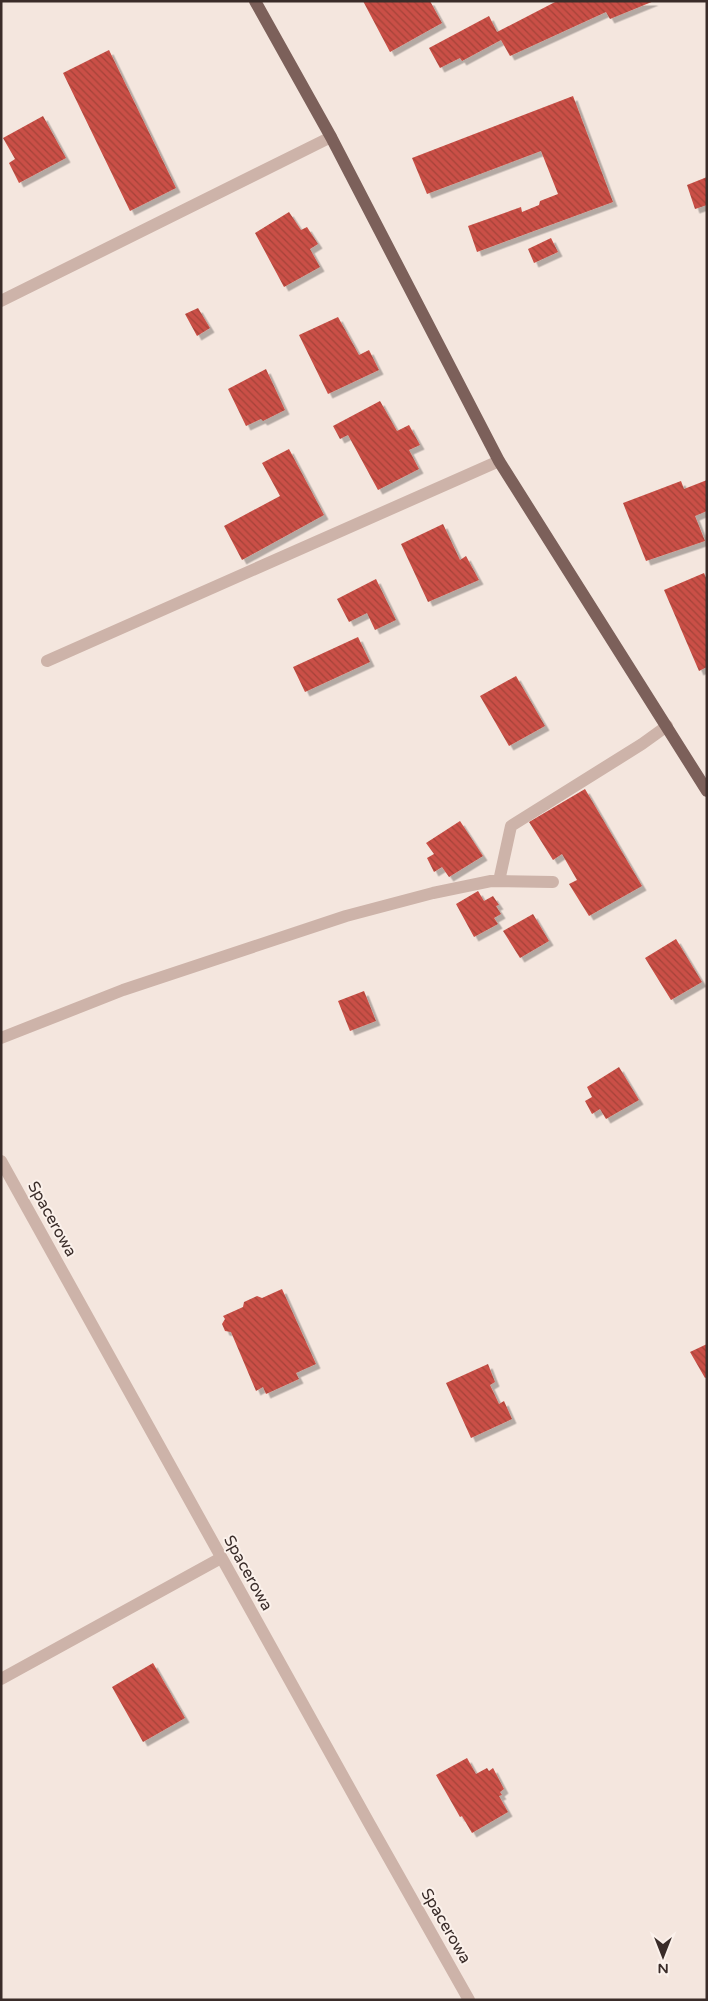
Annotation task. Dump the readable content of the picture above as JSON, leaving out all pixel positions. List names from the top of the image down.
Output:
{
  "streets": {
    "street": ["Spacerowa"]
  },
  "north": "bottom"
}
